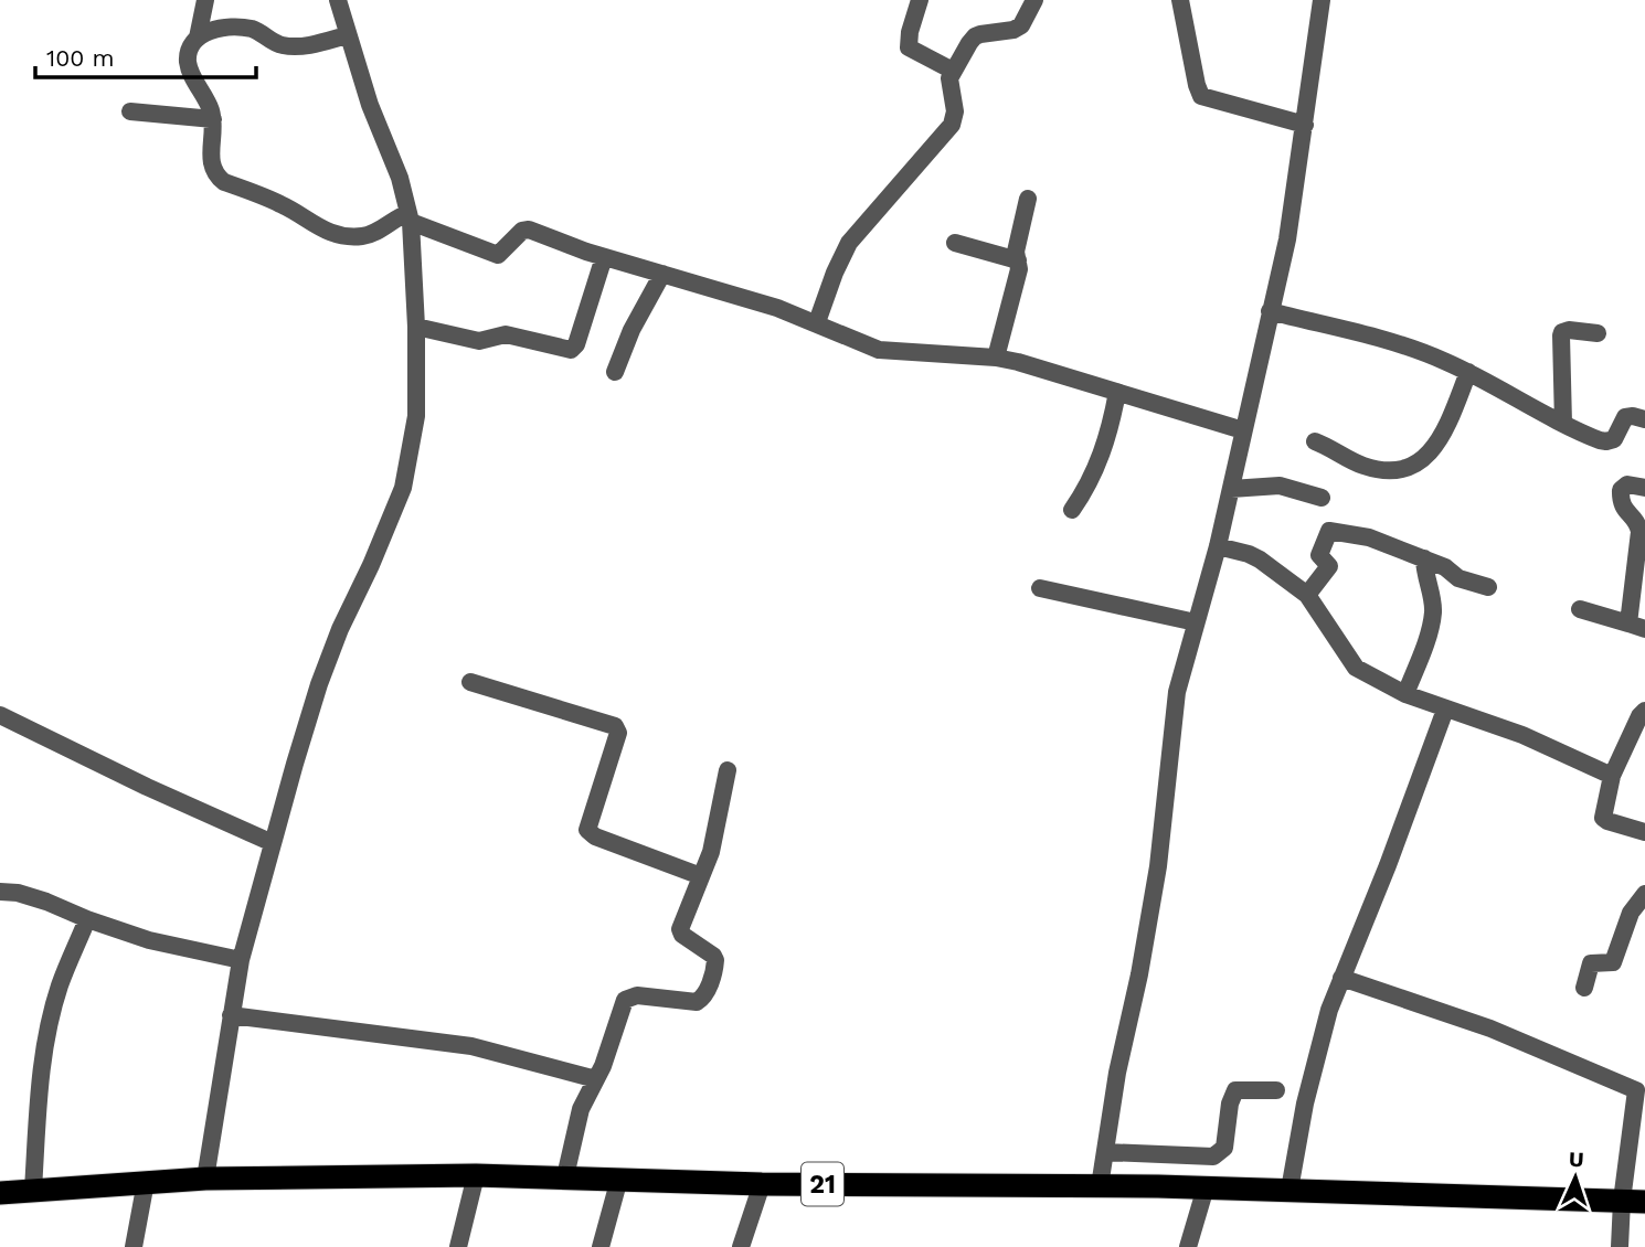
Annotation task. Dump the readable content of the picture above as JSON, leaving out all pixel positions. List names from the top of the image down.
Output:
{
  "streets": {
    "highway": ["21"]
  },
  "scale_bar": "100 m",
  "north": "top"
}
